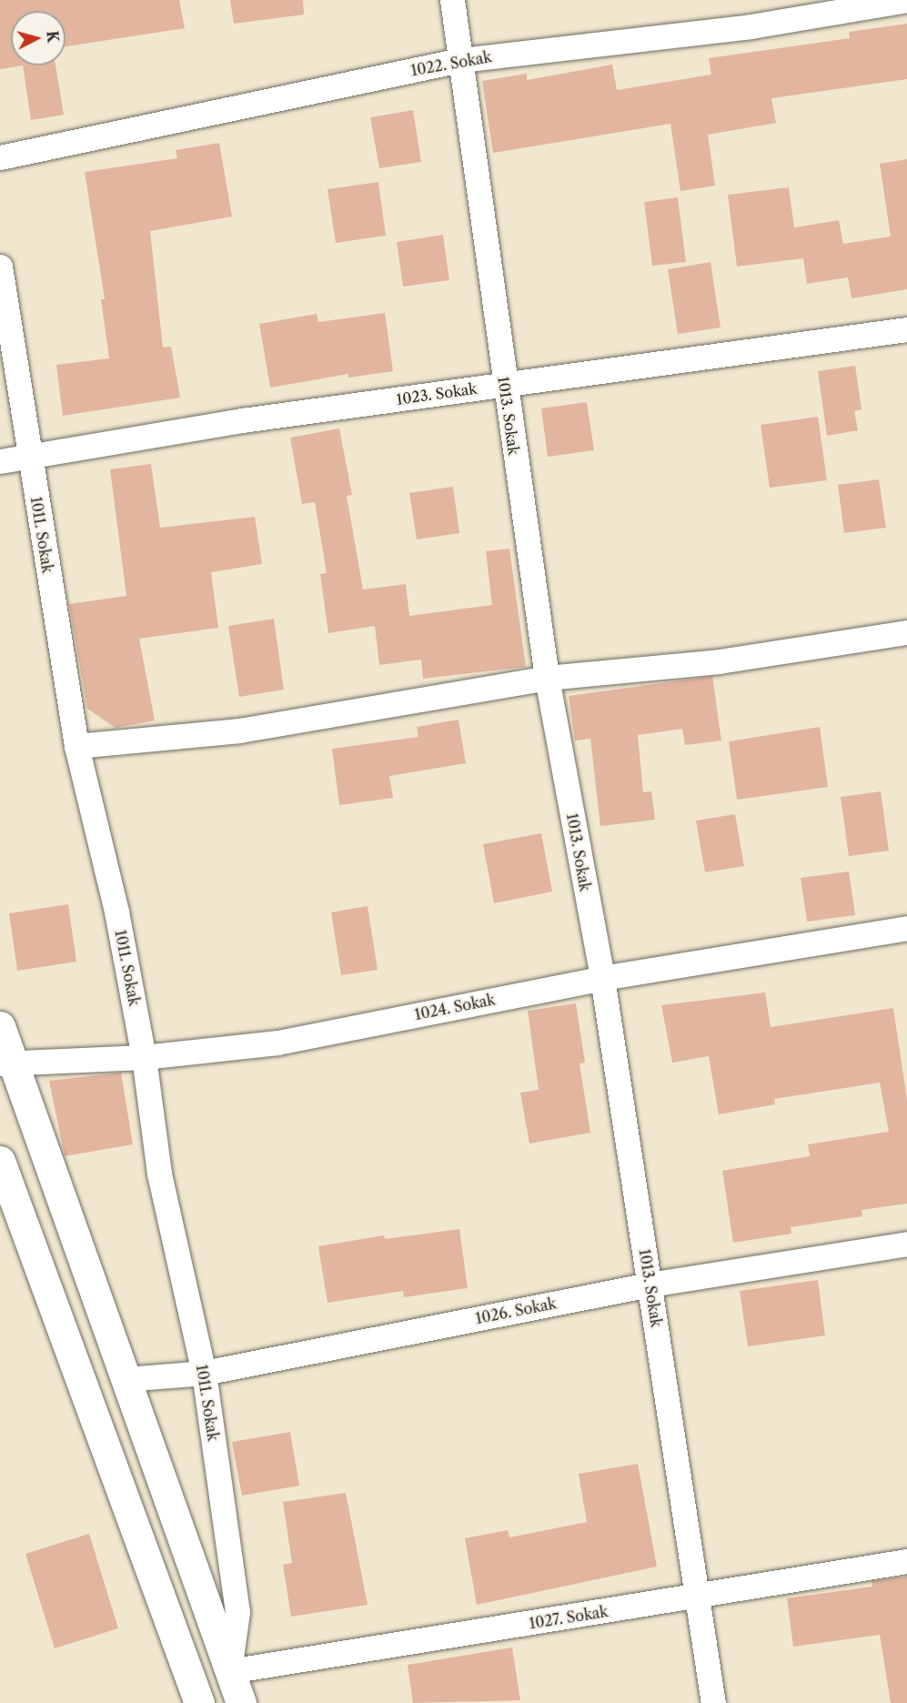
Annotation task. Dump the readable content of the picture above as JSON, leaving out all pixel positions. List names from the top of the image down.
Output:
{
  "streets": {
    "street": [
      "1022. Sokak",
      "1023. Sokak",
      "1013. Sokak",
      "1011. Sokak",
      "1024. Sokak",
      "1026. Sokak",
      "1027. Sokak"
    ]
  },
  "crossings": [
    ["1022. Sokak", "1013. Sokak"],
    ["1023. Sokak", "1013. Sokak"],
    ["1023. Sokak", "1011. Sokak"],
    ["1013. Sokak", "1024. Sokak"],
    ["1013. Sokak", "1026. Sokak"],
    ["1013. Sokak", "1027. Sokak"],
    ["1011. Sokak", "1024. Sokak"],
    ["1011. Sokak", "1026. Sokak"],
    ["1011. Sokak", "1027. Sokak"]
  ],
  "north": "right"
}
